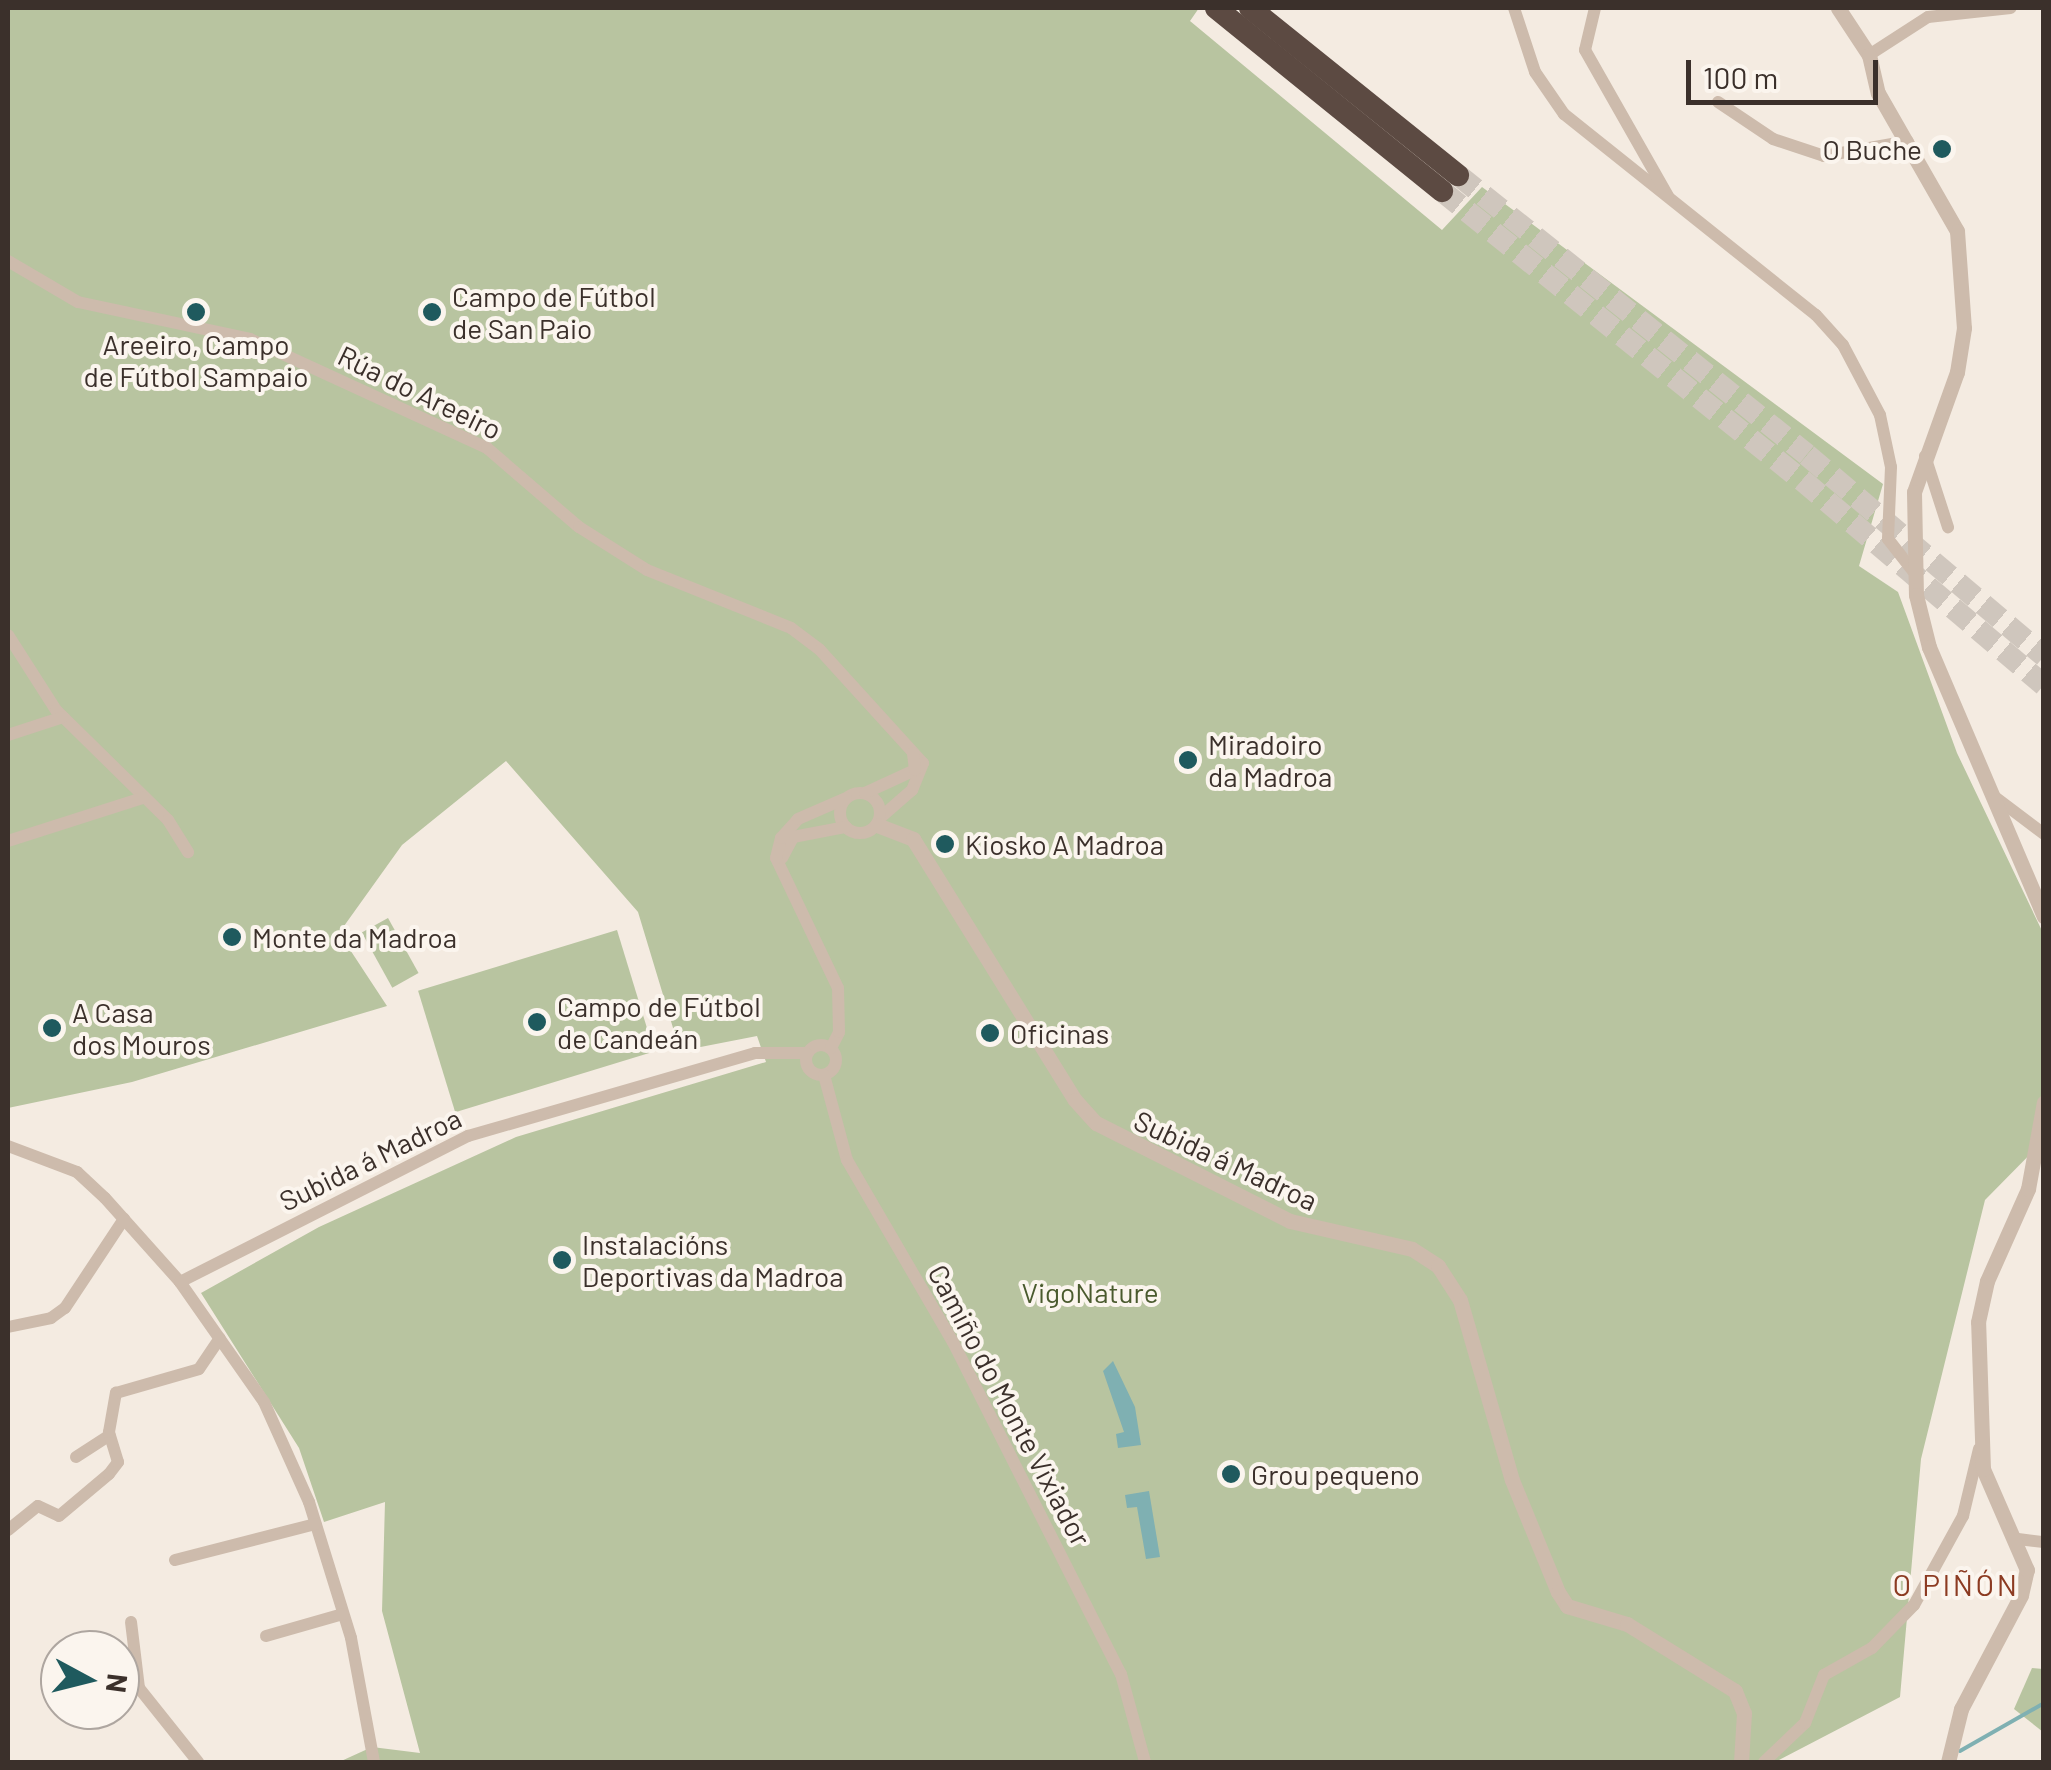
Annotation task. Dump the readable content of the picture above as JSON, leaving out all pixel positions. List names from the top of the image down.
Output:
{
  "streets": {
    "street": ["Rúa do Areeiro", "Subida á Madroa", "Camiño do Monte Vixiador"]
  },
  "crossings": [
    ["Subida á Madroa", "Camiño do Monte Vixiador"]
  ],
  "districts": ["O PIÑÓN"],
  "parks": ["VigoNature"],
  "places": [
    "O Buche",
    "Areeiro, Campo de Fútbol Sampaio",
    "Campo de Fútbol de San Paio",
    "Miradoiro da Madroa",
    "Kiosko A Madroa",
    "Monte da Madroa",
    "Campo de Fútbol de Candeán",
    "A Casa dos Mouros",
    "Oficinas",
    "Instalacións Deportivas da Madroa",
    "Grou pequeno"
  ],
  "scale_bar": "100 m",
  "north": "right"
}
